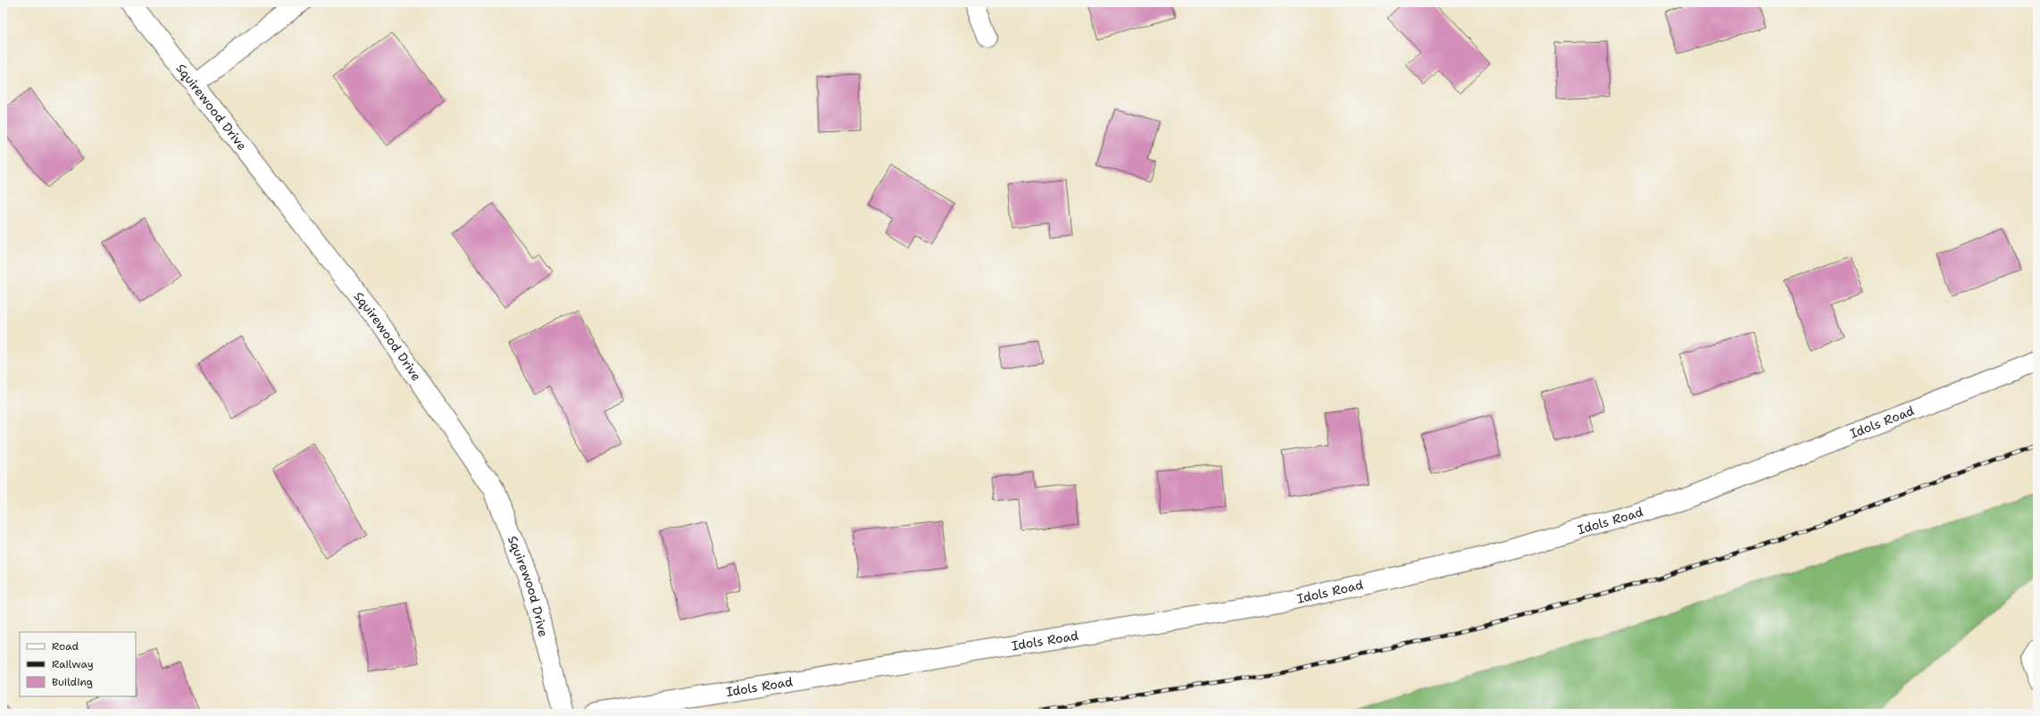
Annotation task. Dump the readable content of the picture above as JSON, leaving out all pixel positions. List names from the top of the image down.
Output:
{
  "streets": {
    "street": ["Squirewood Drive", "Idols Road"]
  },
  "legend": ["Road", "Railway", "Building"]
}
